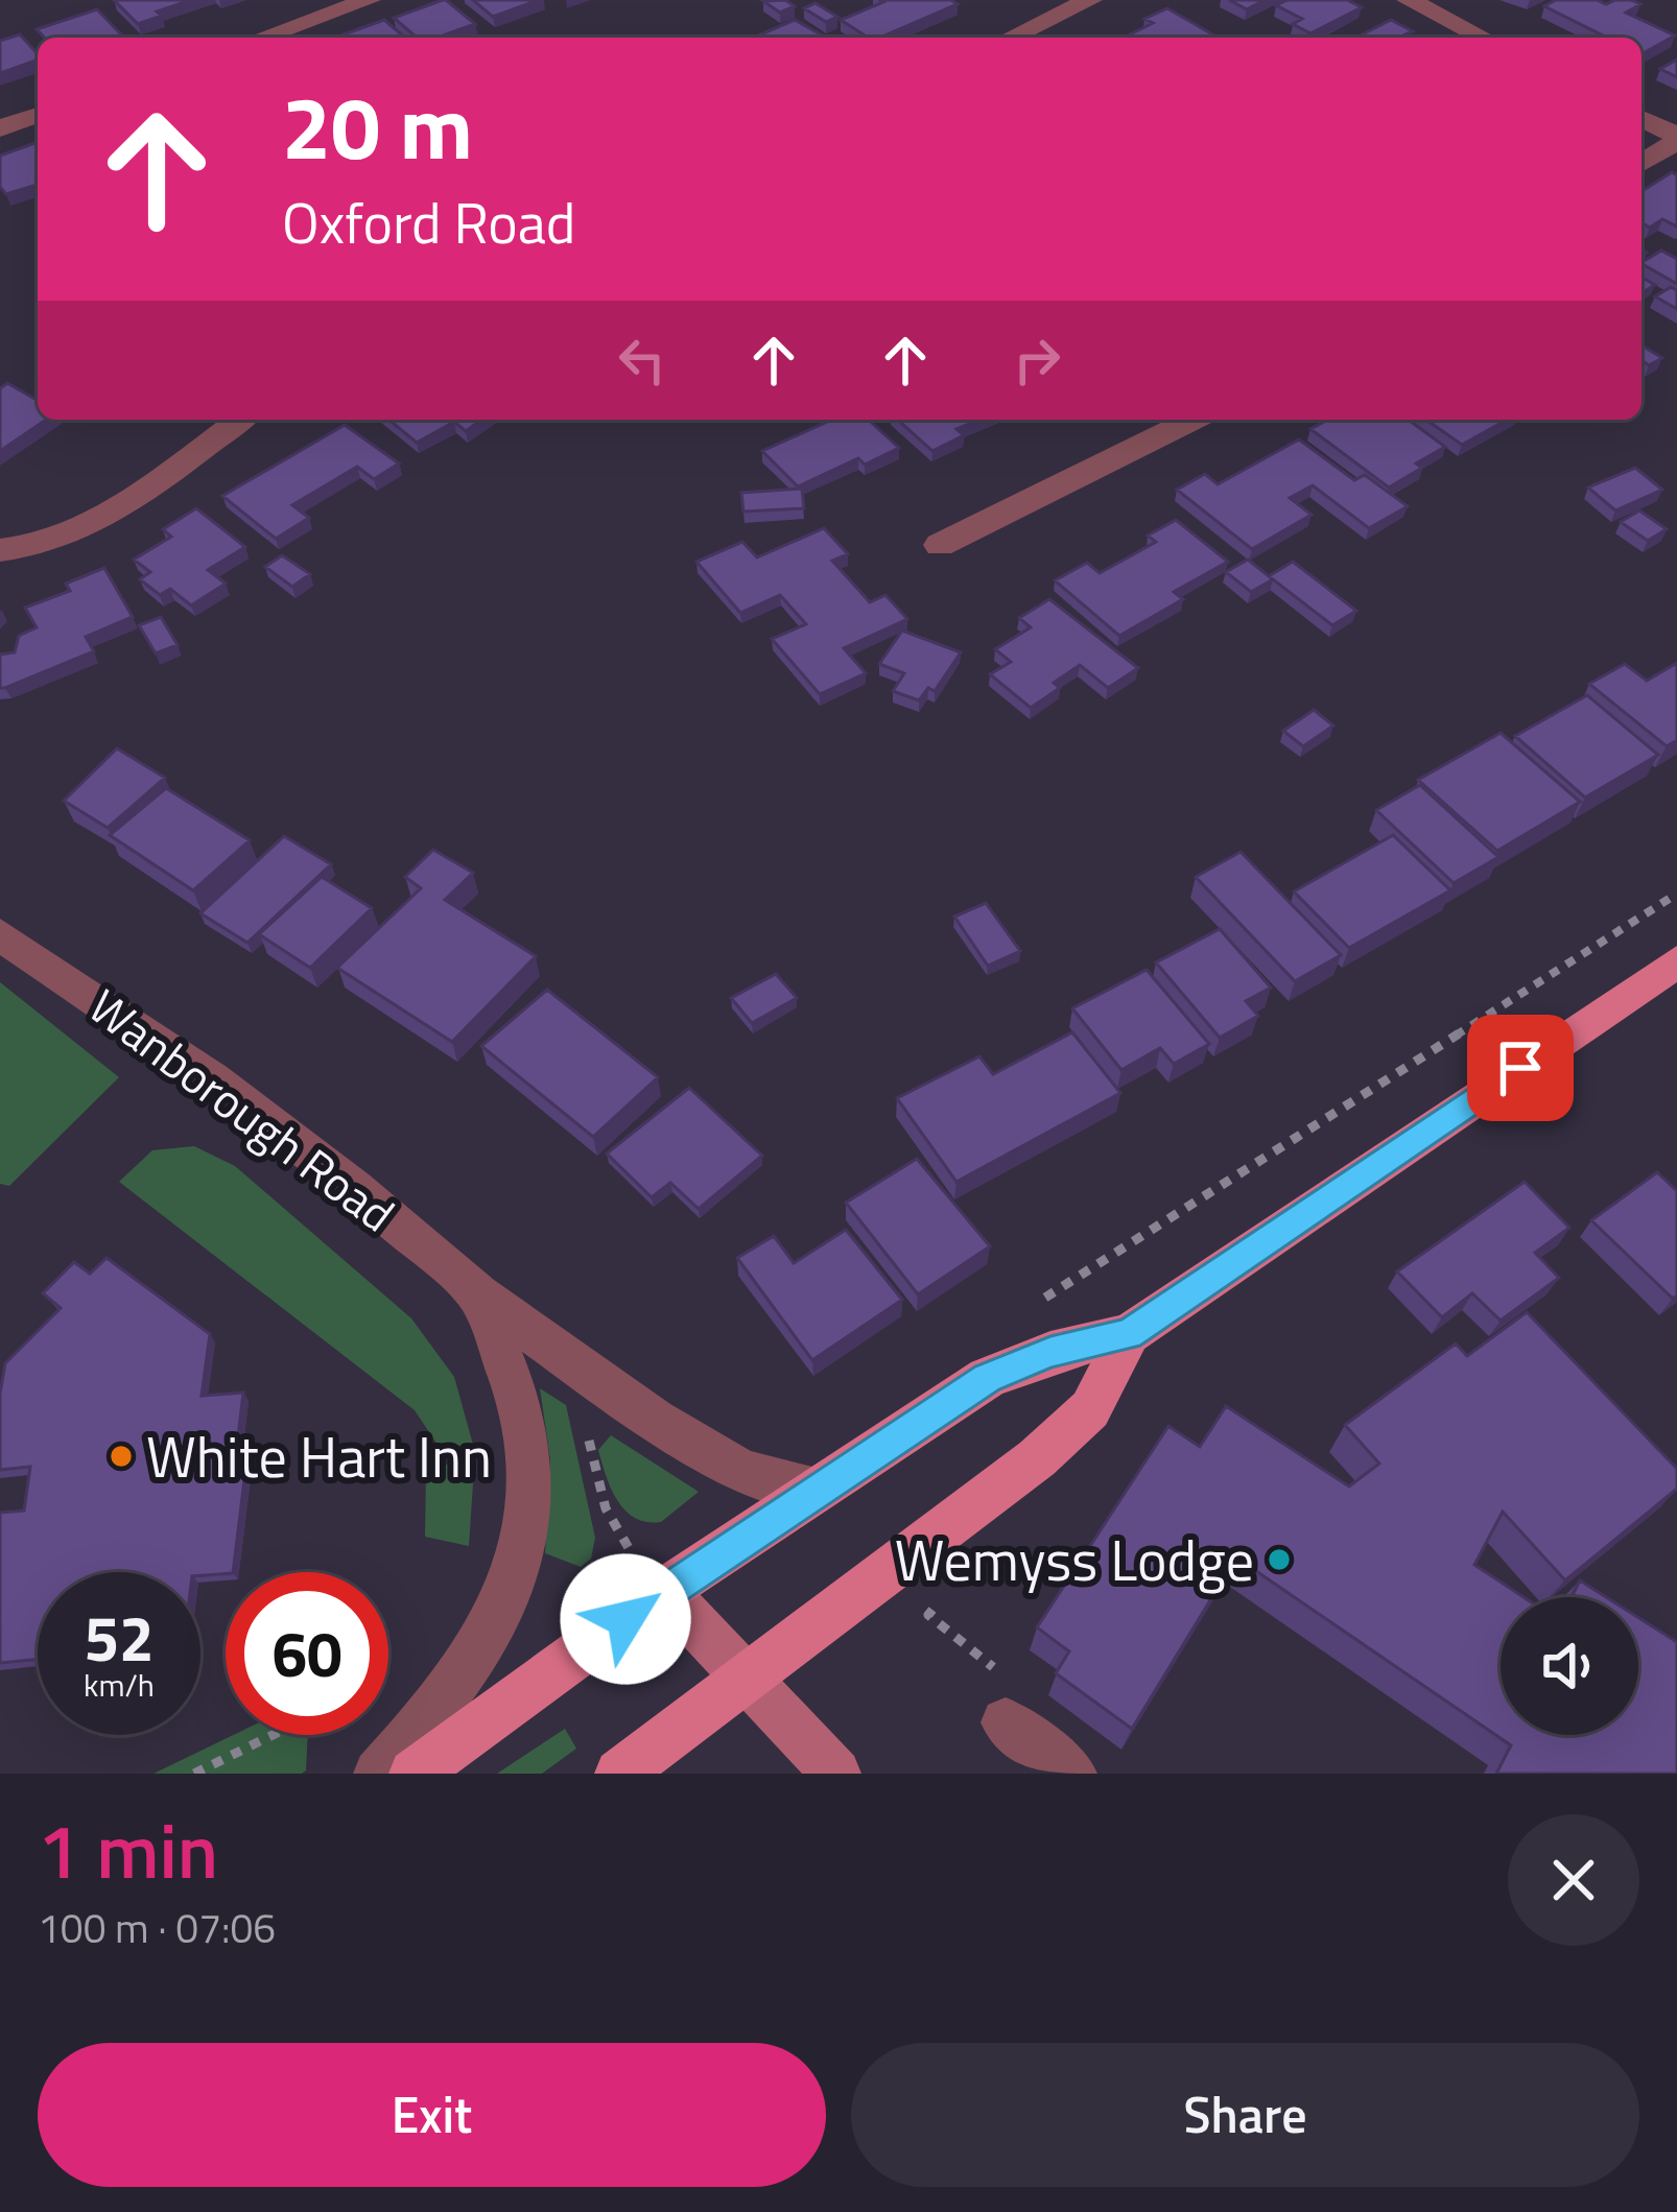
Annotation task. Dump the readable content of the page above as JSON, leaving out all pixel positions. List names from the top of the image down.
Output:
{
  "streets": {
    "street": ["Wanborough Road"]
  },
  "places": ["White Hart Inn", "Wemyss Lodge"],
  "page": {
    "turn": ["20 m", "Oxford Road"],
    "speed": "52 km/h",
    "limit": "60",
    "heading": ["1 min", "100 m · 07:06"],
    "buttons": ["Exit", "Share"]
  }
}
